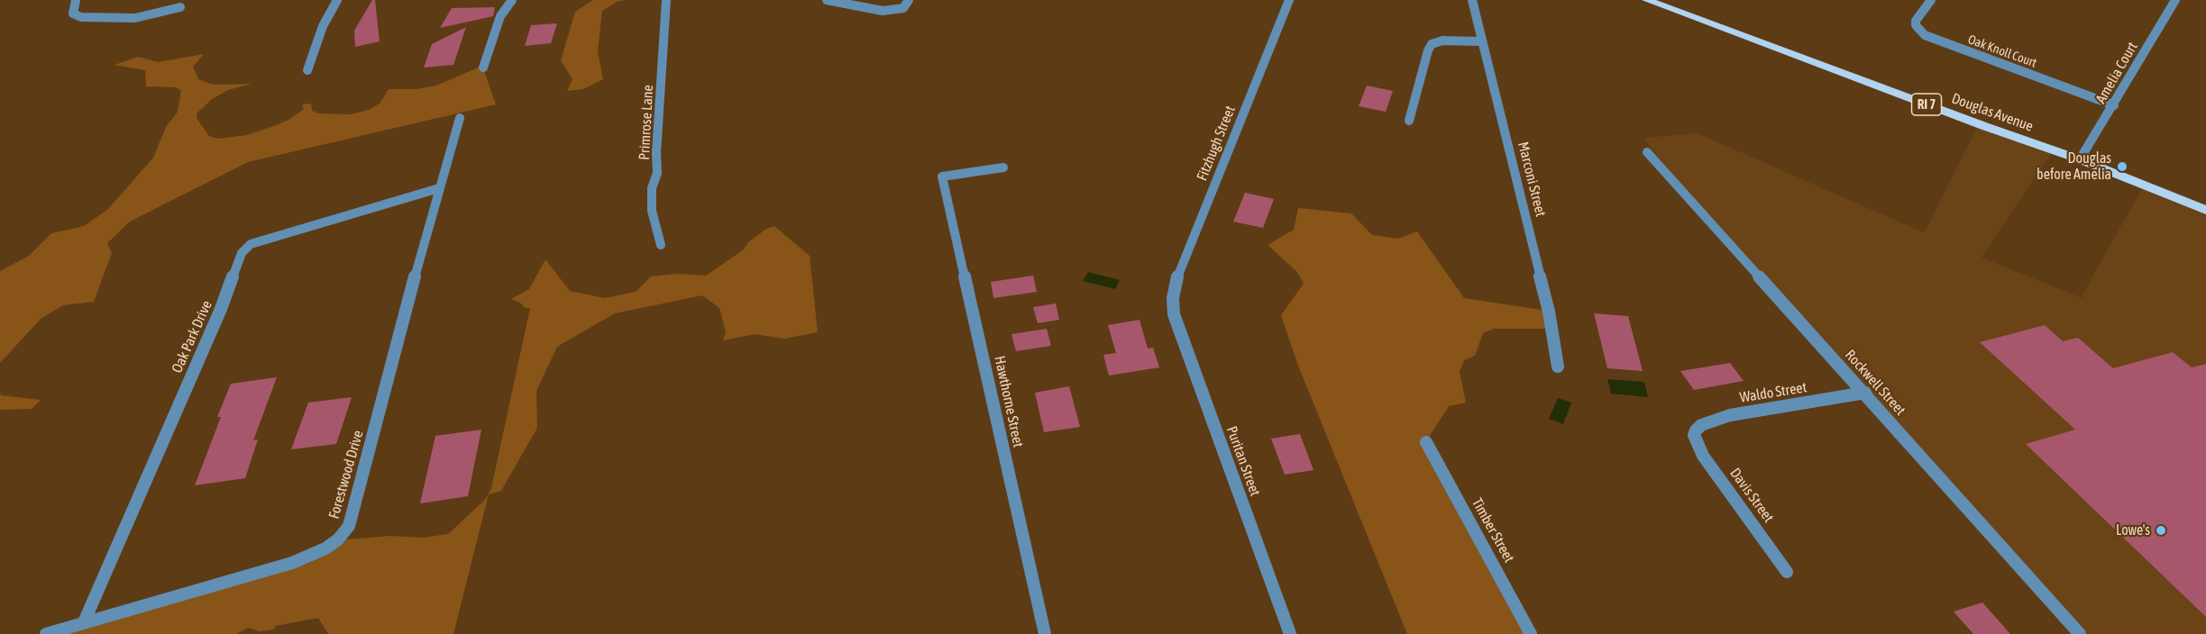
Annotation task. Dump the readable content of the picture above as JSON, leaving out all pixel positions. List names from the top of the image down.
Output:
{
  "streets": {
    "main road": ["RI 7", "Douglas Avenue"],
    "street": [
      "Oak Knoll Court",
      "Amelia Court",
      "Primrose Lane",
      "Fitzhugh Street",
      "Marconi Street",
      "Oak Park Drive",
      "Rockwell Street",
      "Waldo Street",
      "Hawthorne Street",
      "Puritan Street",
      "Forestwood Drive",
      "Davis Street",
      "Timber Street"
    ]
  },
  "crossings": [
    ["Oak Knoll Court", "Amelia Court"],
    ["Amelia Court", "Douglas Avenue"],
    ["Fitzhugh Street", "Puritan Street"],
    ["Oak Park Drive", "Forestwood Drive"],
    ["Rockwell Street", "Waldo Street"],
    ["Waldo Street", "Davis Street"]
  ],
  "places": ["Douglas before Amelia", "Lowe's"]
}
